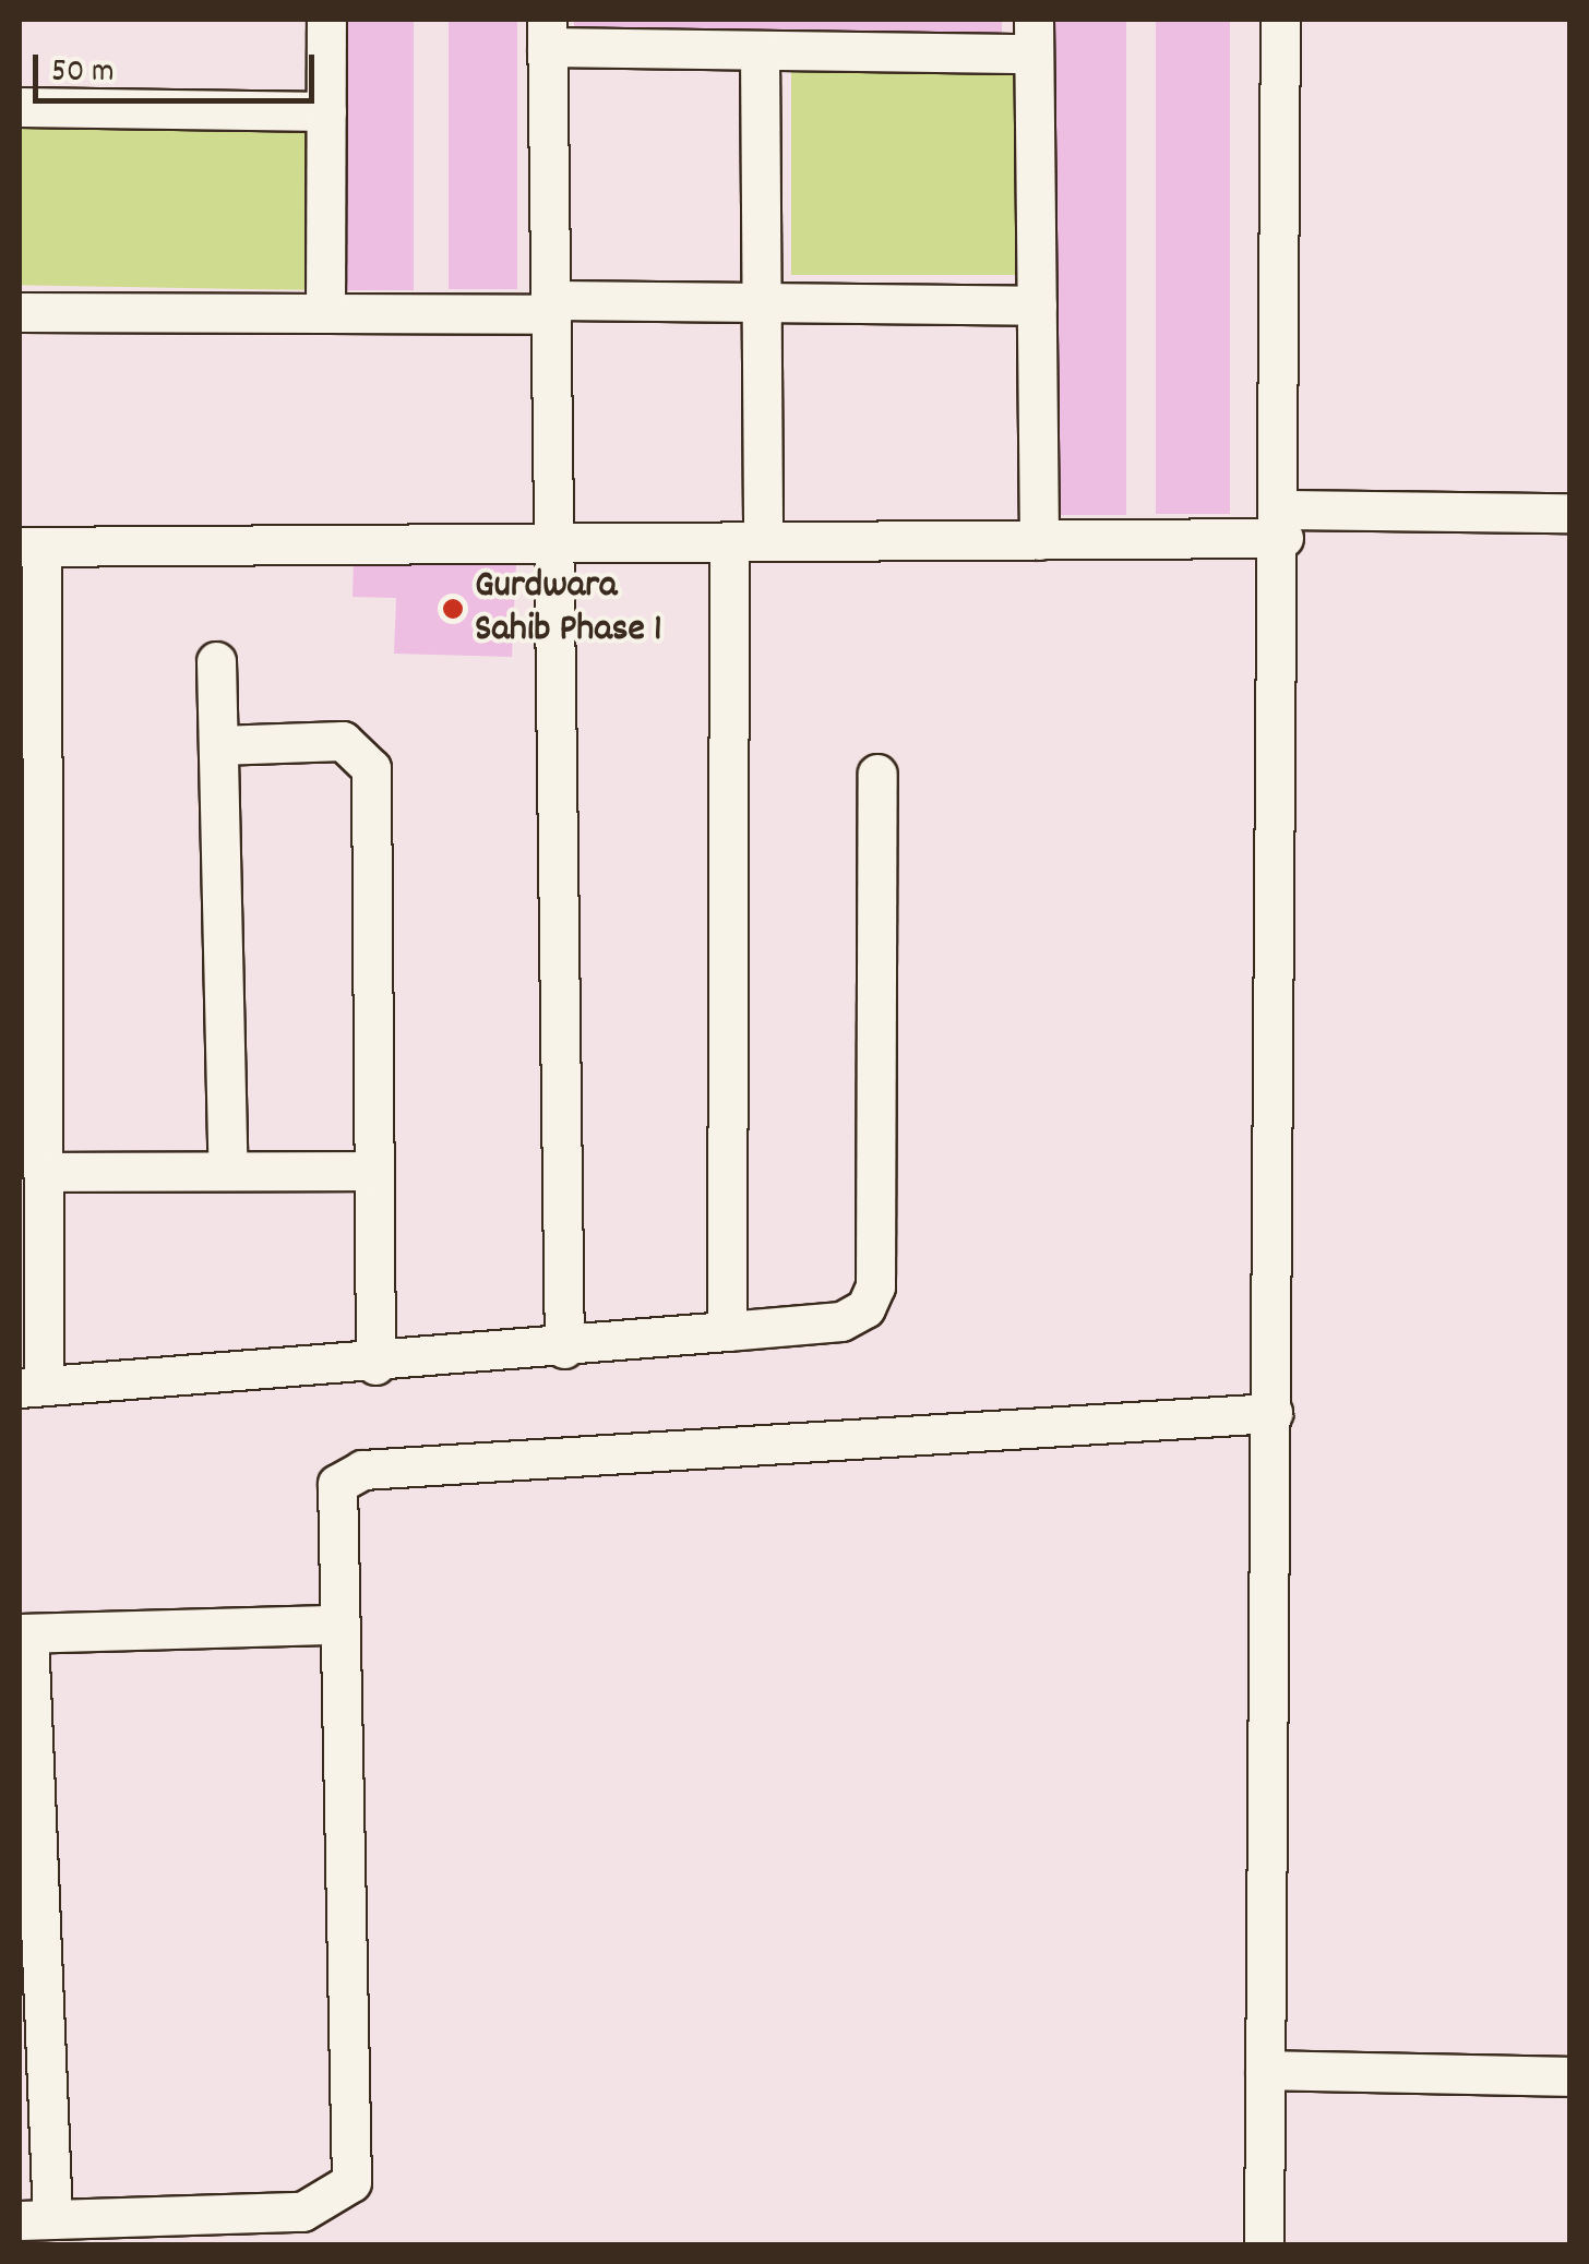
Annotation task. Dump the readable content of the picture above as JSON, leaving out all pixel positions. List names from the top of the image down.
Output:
{
  "places": ["Gurdwara Sahib Phase 1"],
  "scale_bar": "50 m"
}
